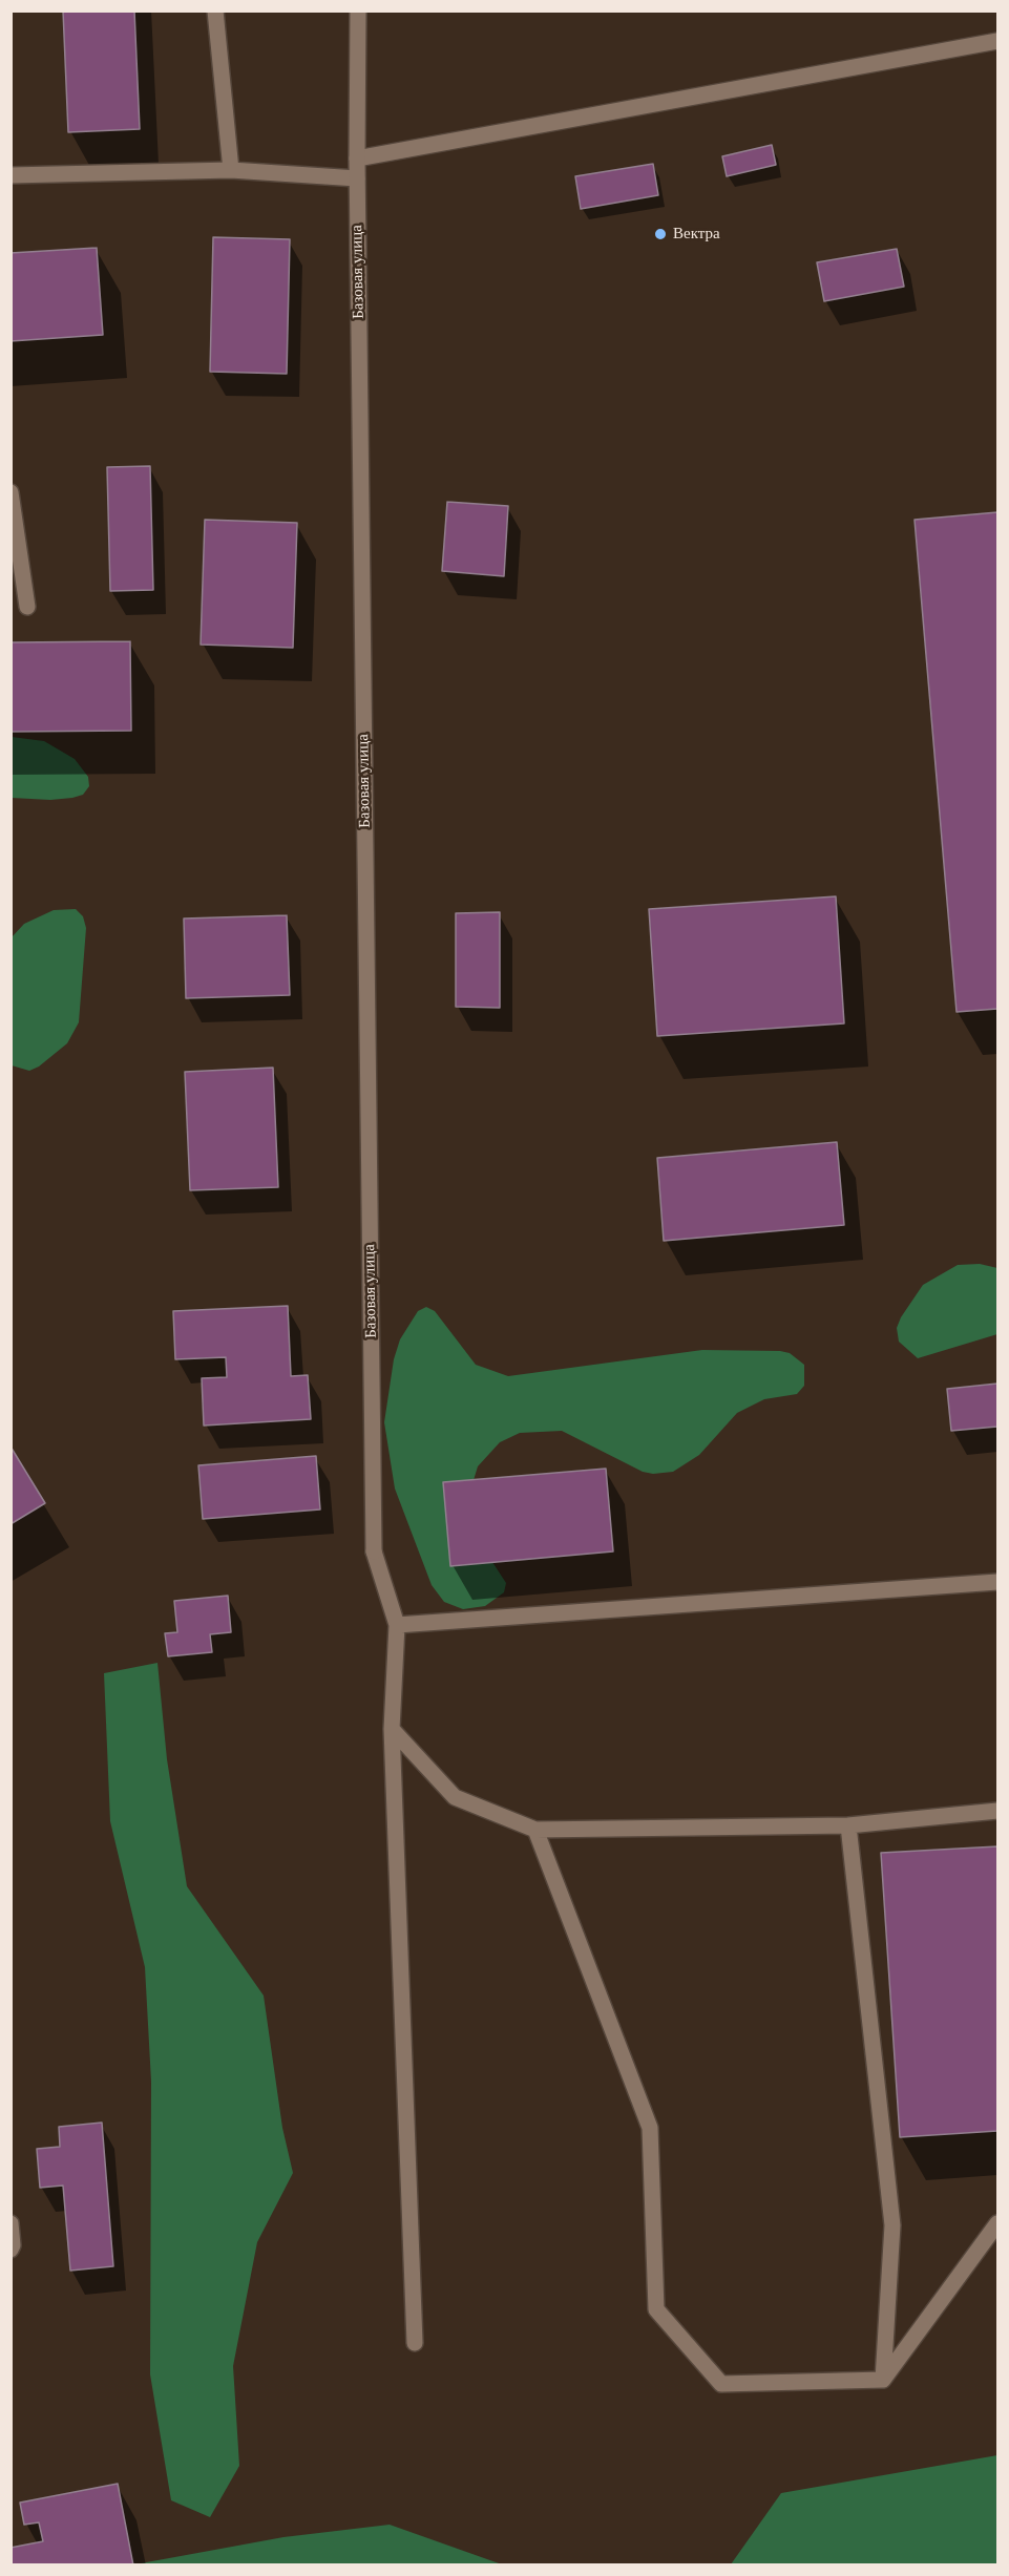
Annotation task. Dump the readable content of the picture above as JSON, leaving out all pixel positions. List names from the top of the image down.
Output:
{
  "streets": {
    "street": ["Базовая улица"]
  },
  "places": ["Вектра"]
}
